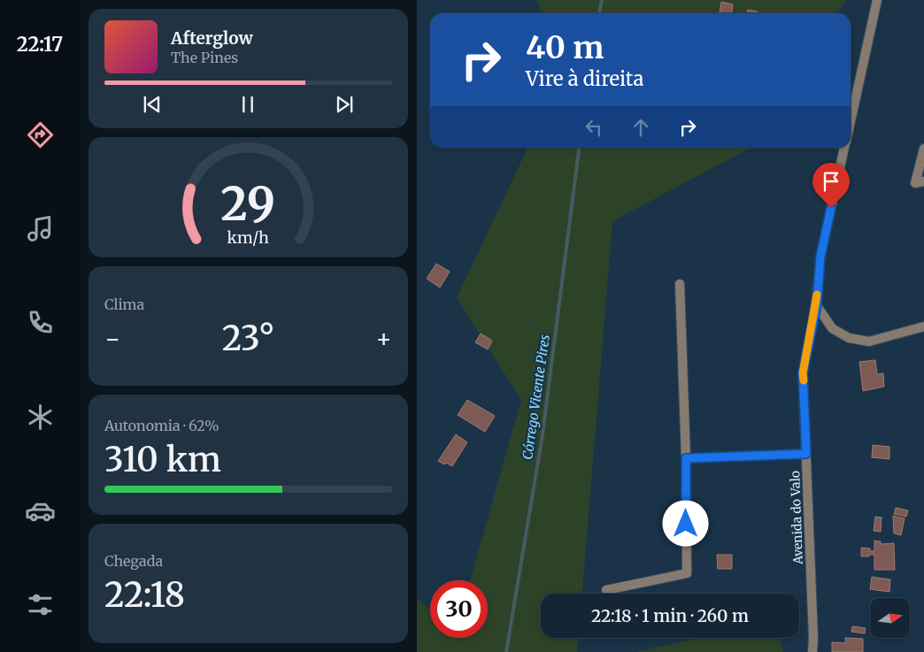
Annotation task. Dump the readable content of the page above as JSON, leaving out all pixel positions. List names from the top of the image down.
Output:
{
  "streets": {
    "street": ["Avenida do Valo"]
  },
  "water": ["Córrego Vicente Pires"],
  "north": "right",
  "page": {
    "tabs": "22:17",
    "turn": ["40 m", "Vire à direita"],
    "song": ["Afterglow", "The Pines"],
    "tile": [
      "Clima",
      ["Autonomia · 62%", "310 km"],
      ["Chegada", "22:18"]
    ],
    "heat": ["−", "23°", "+"],
    "limit": "30",
    "trip": "22:18 · 1 min · 260 m",
    "gauge": ["29", "km/h"]
  }
}
